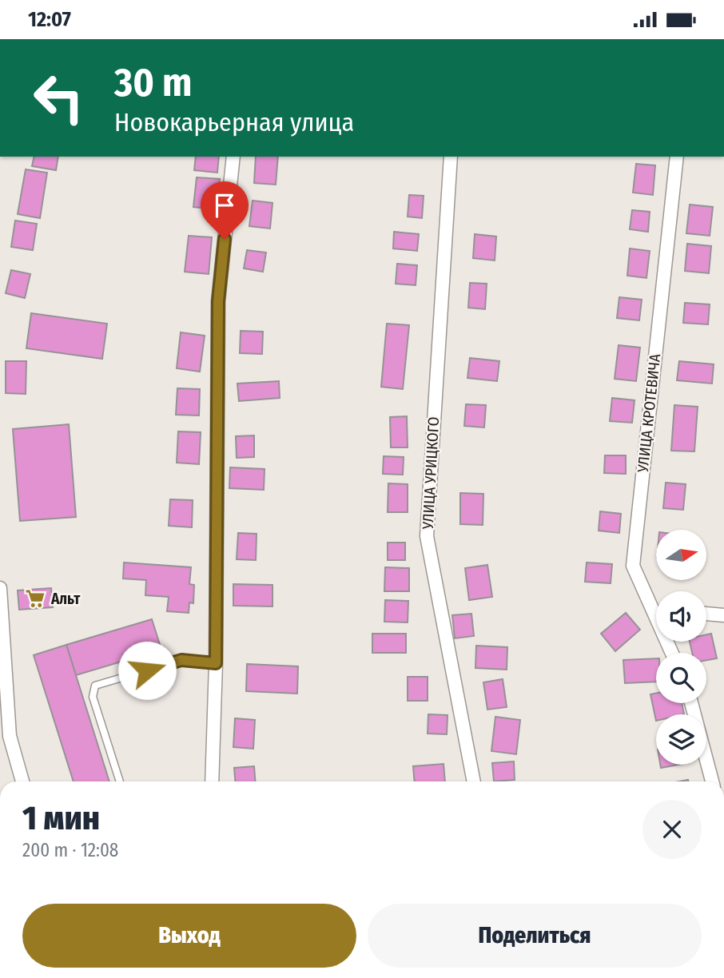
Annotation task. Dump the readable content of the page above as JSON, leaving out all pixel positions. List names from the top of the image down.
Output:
{
  "streets": {
    "street": ["УЛИЦА КРОТЕВИЧА", "УЛИЦА УРИЦКОГО"]
  },
  "places": {
    "supermarket": ["Альт"]
  },
  "north": "right",
  "page": {
    "status": "12:07",
    "turn": ["30 m", "Новокарьерная улица"],
    "heading": ["1 мин", "200 m · 12:08"],
    "buttons": ["Выход", "Поделиться"]
  }
}
